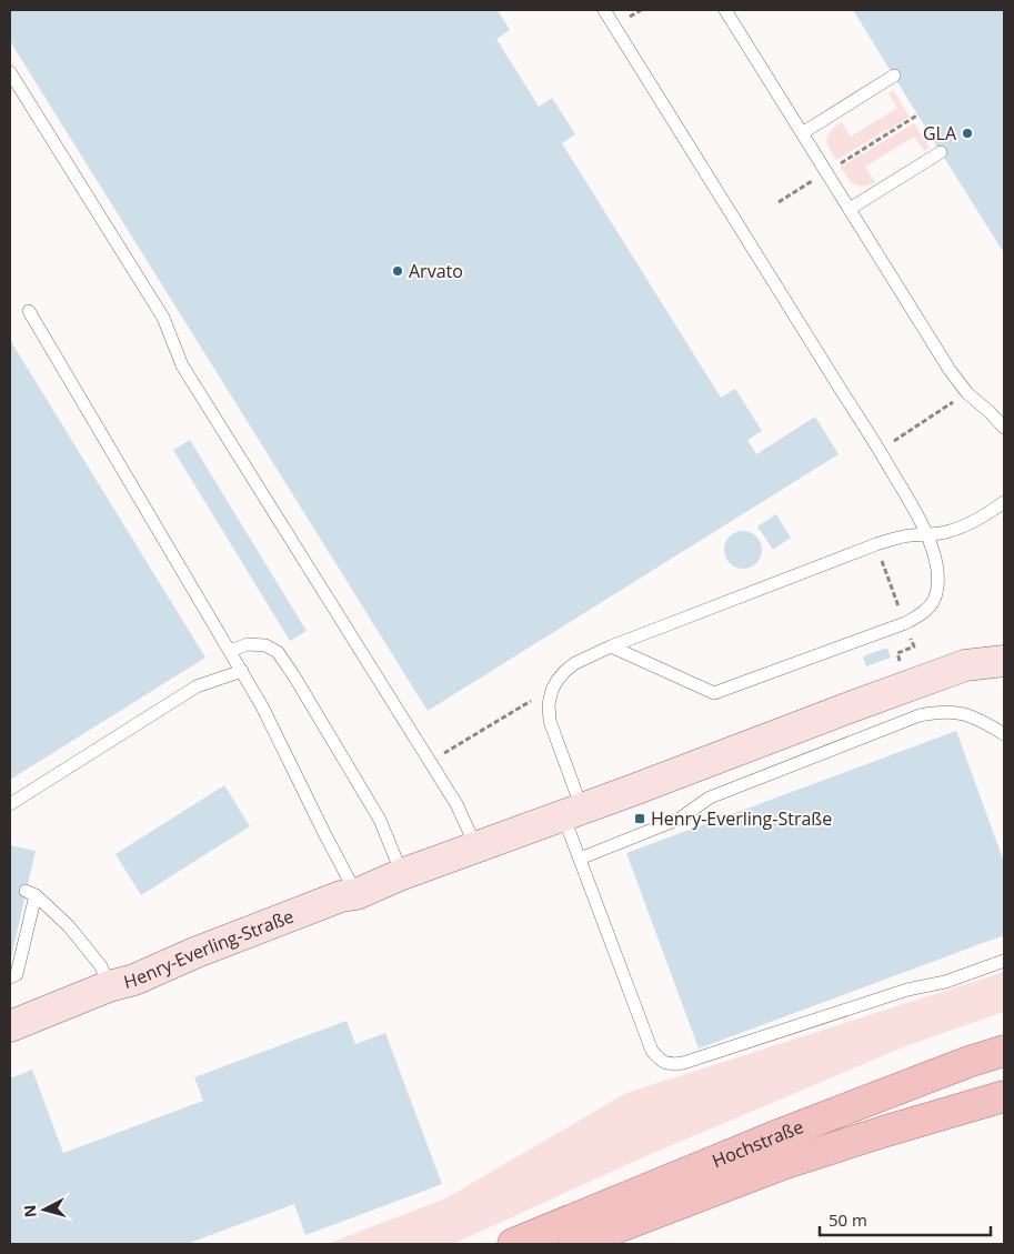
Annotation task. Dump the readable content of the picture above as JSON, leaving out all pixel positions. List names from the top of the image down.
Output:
{
  "streets": {
    "main road": ["Hochstraße"],
    "street": ["Henry-Everling-Straße"]
  },
  "places": {
    "other": ["GLA", "Arvato"],
    "transit": ["Henry-Everling-Straße"]
  },
  "scale_bar": "50 m",
  "north": "left"
}
